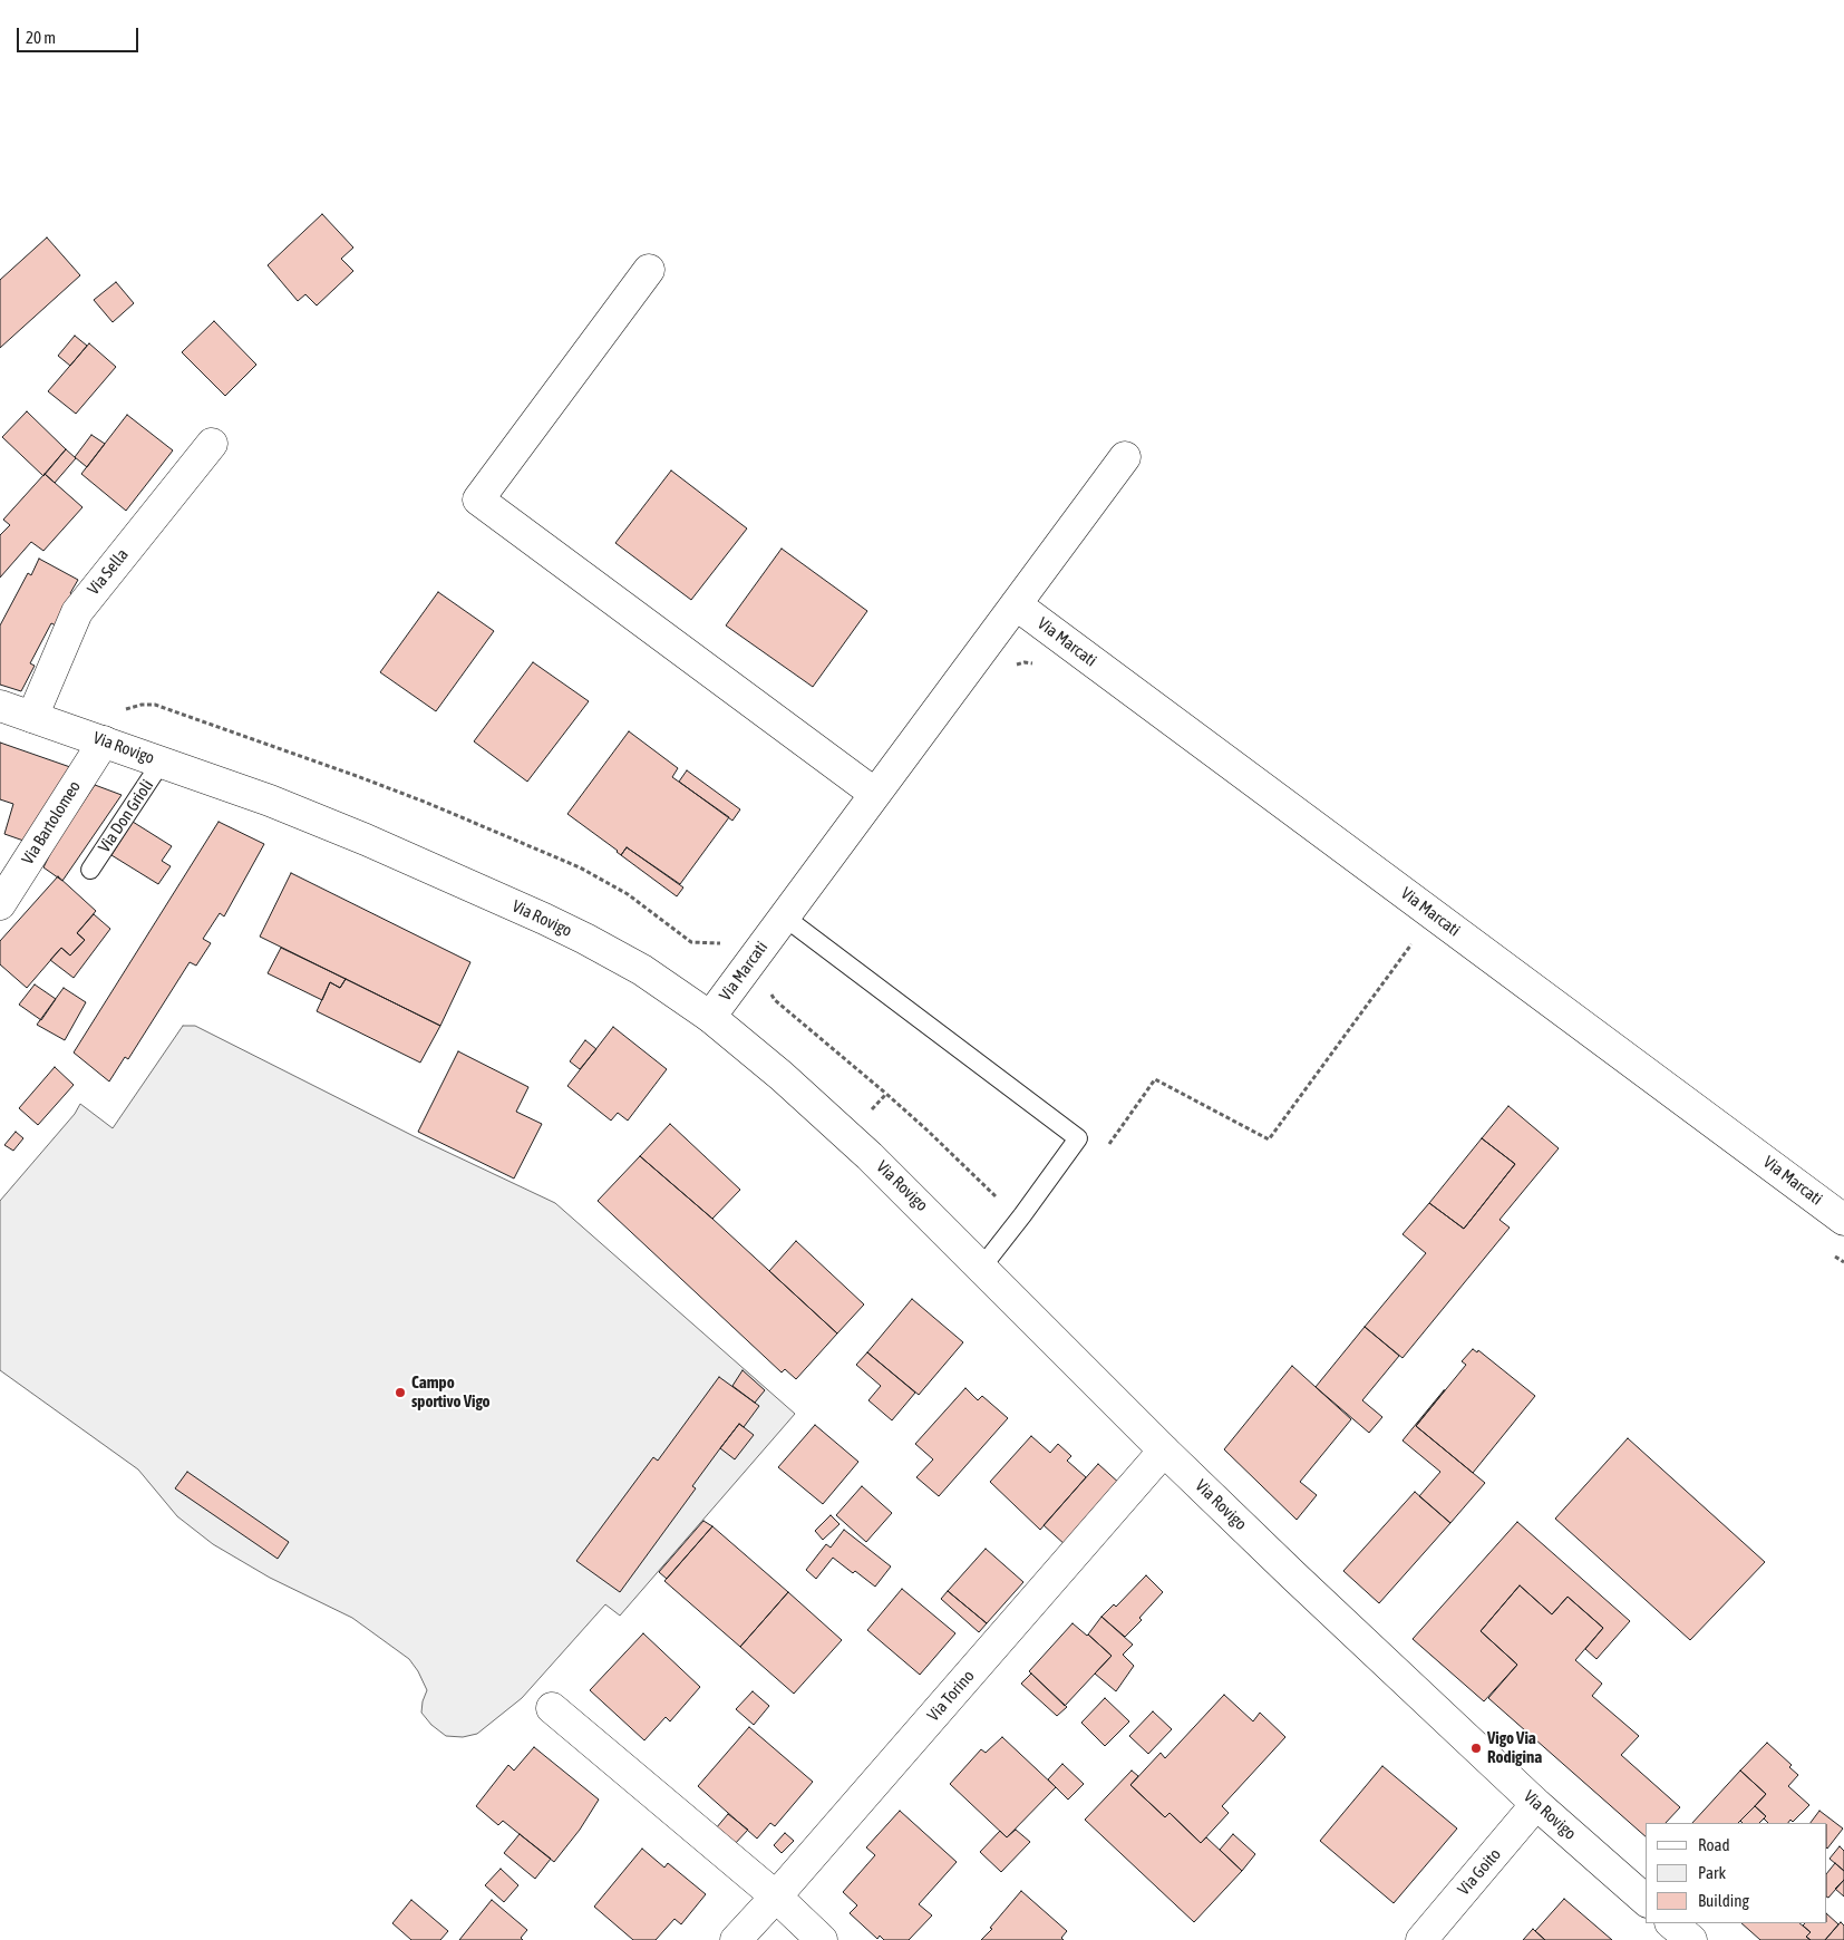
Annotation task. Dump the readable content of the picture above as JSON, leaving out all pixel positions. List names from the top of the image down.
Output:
{
  "streets": {
    "street": [
      "Via Sella",
      "Via Marcati",
      "Via Rovigo",
      "Via Bartolomeo",
      "Via Torino",
      "Via Goito"
    ],
    "lane": ["Via Don Grioli"]
  },
  "crossings": [
    ["Via Sella", "Via Rovigo"],
    ["Via Marcati", "Via Rovigo"],
    ["Via Rovigo", "Via Don Grioli"],
    ["Via Rovigo", "Via Bartolomeo"],
    ["Via Rovigo", "Via Torino"],
    ["Via Rovigo", "Via Goito"]
  ],
  "places": ["Campo sportivo Vigo", "Vigo Via Rodigina"],
  "legend": ["Road", "Park", "Building"],
  "scale_bar": "20 m"
}
